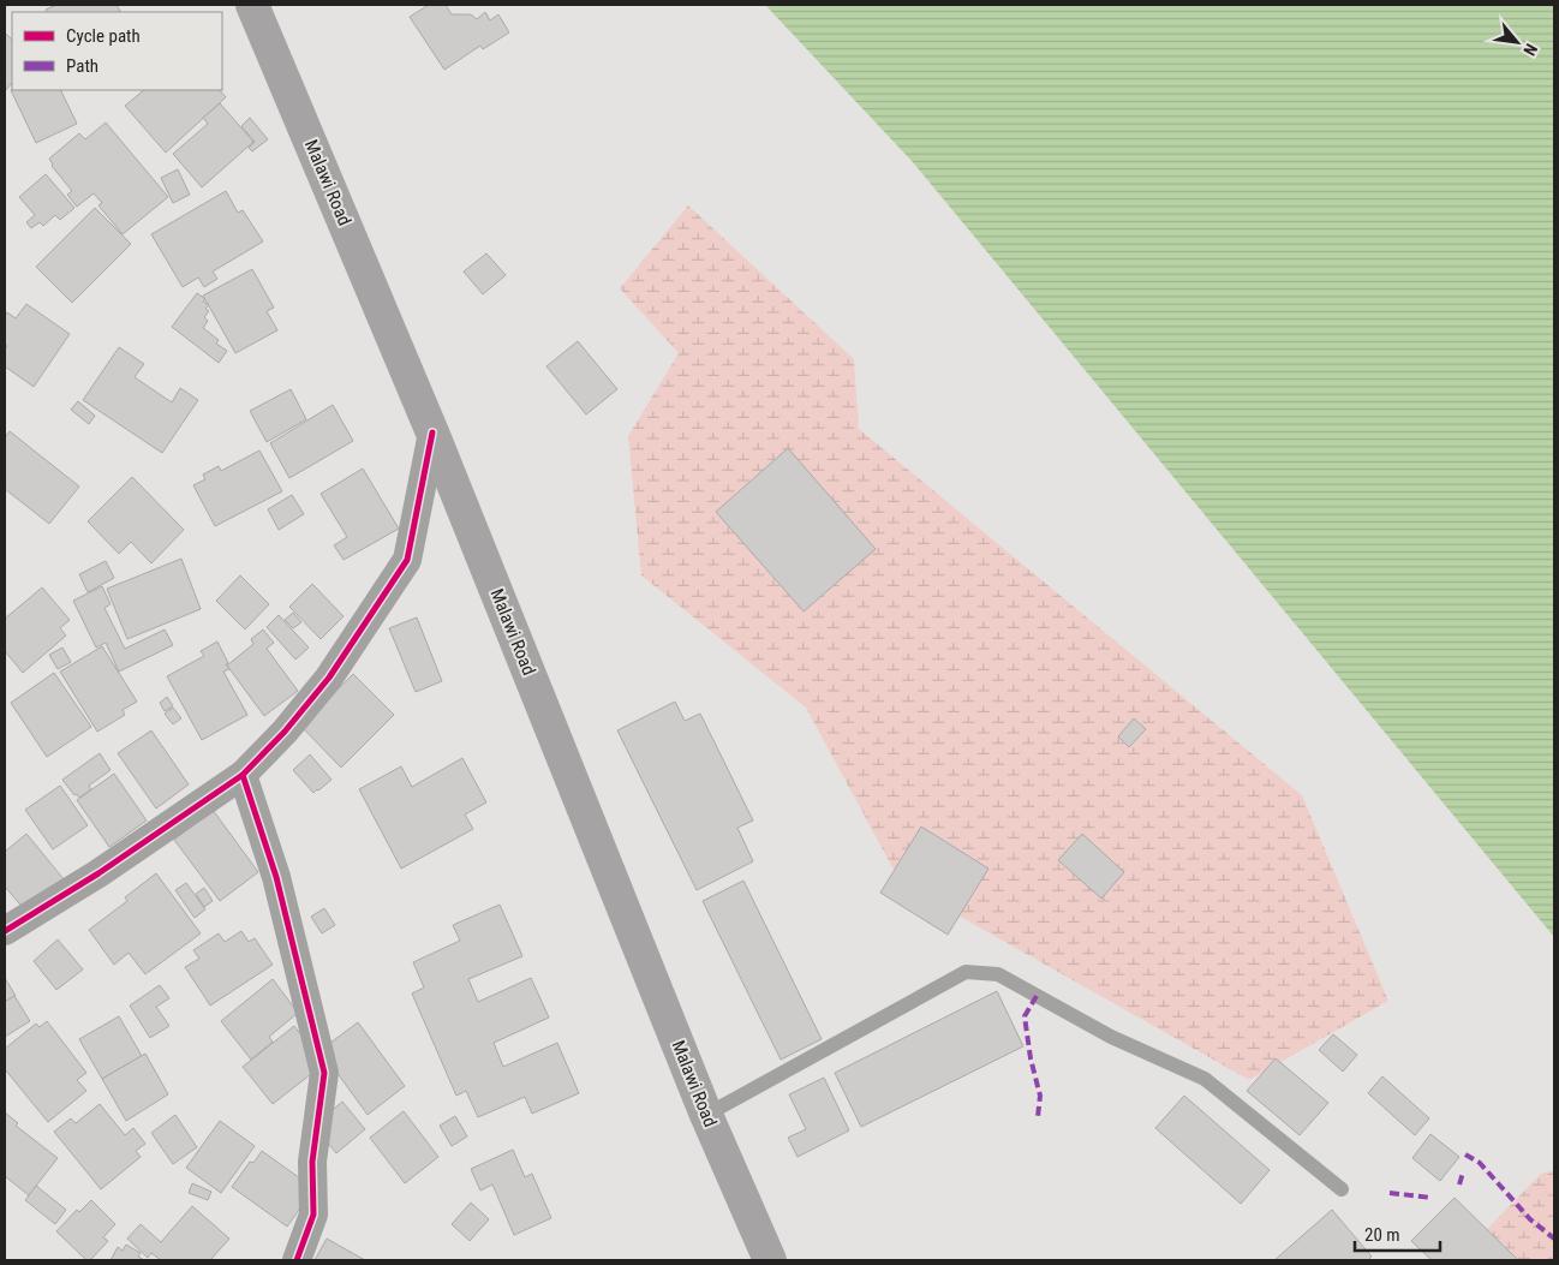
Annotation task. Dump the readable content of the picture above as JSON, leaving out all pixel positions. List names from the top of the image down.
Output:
{
  "streets": {
    "main road": ["Malawi Road"]
  },
  "legend": ["Cycle path", "Path"],
  "scale_bar": "20 m",
  "north": "bottom right"
}
